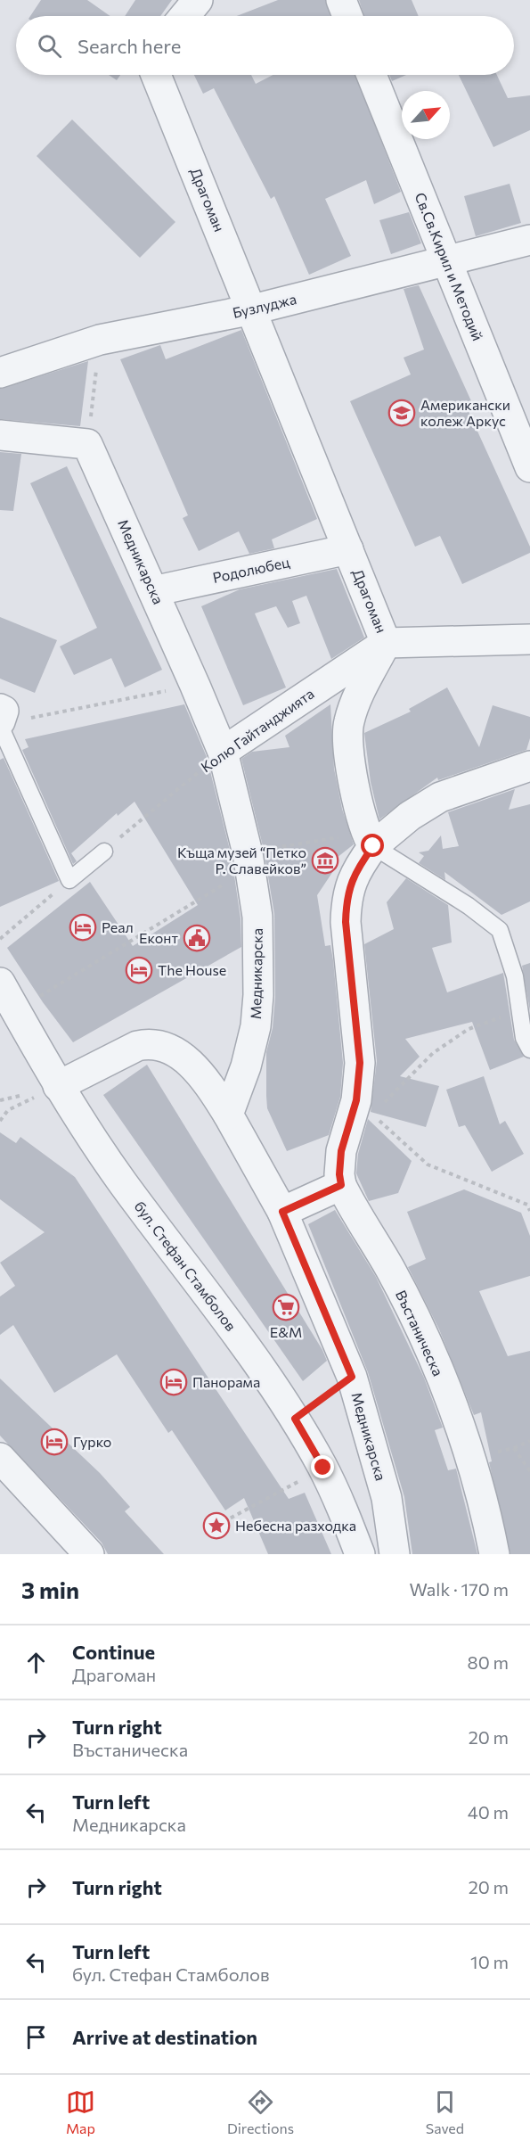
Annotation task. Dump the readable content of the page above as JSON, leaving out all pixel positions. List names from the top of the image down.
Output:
{
  "streets": {
    "street": [
      "Драгоман",
      "Св.Св.Кирил и Методий",
      "Бузлуджа",
      "Медникарска",
      "Родолюбец",
      "Колю Гайтанджията",
      "бул. Стефан Стамболов",
      "Въстаническа"
    ]
  },
  "crossings": [
    ["Драгоман", "Бузлуджа"],
    ["Драгоман", "Родолюбец"],
    ["Драгоман", "Колю Гайтанджията"],
    ["Св.Св.Кирил и Методий", "Бузлуджа"],
    ["Медникарска", "Родолюбец"],
    ["Медникарска", "Колю Гайтанджията"]
  ],
  "places": {
    "school or university": ["Американски колеж Аркус"],
    "museum": ["Къща музей “Петко Р. Славейков”"],
    "hotel": [
      "Реал",
      "The House",
      "Панорама",
      "Гурко"
    ],
    "public building": ["Еконт"],
    "supermarket": ["Е&М"],
    "place": ["Небесна разходка"]
  },
  "north": "top right",
  "page": {
    "search": "Search here",
    "heading": ["3 min", "Walk · 170 m"],
    "list": [
      ["Continue", "Драгоман", "80 m"],
      ["Turn right", "Въстаническа", "20 m"],
      ["Turn left", "Медникарска", "40 m"],
      ["Turn right", "20 m"],
      ["Turn left", "бул. Стефан Стамболов", "10 m"],
      "Arrive at destination"
    ],
    "nav": ["Map", "Directions", "Saved"]
  }
}
